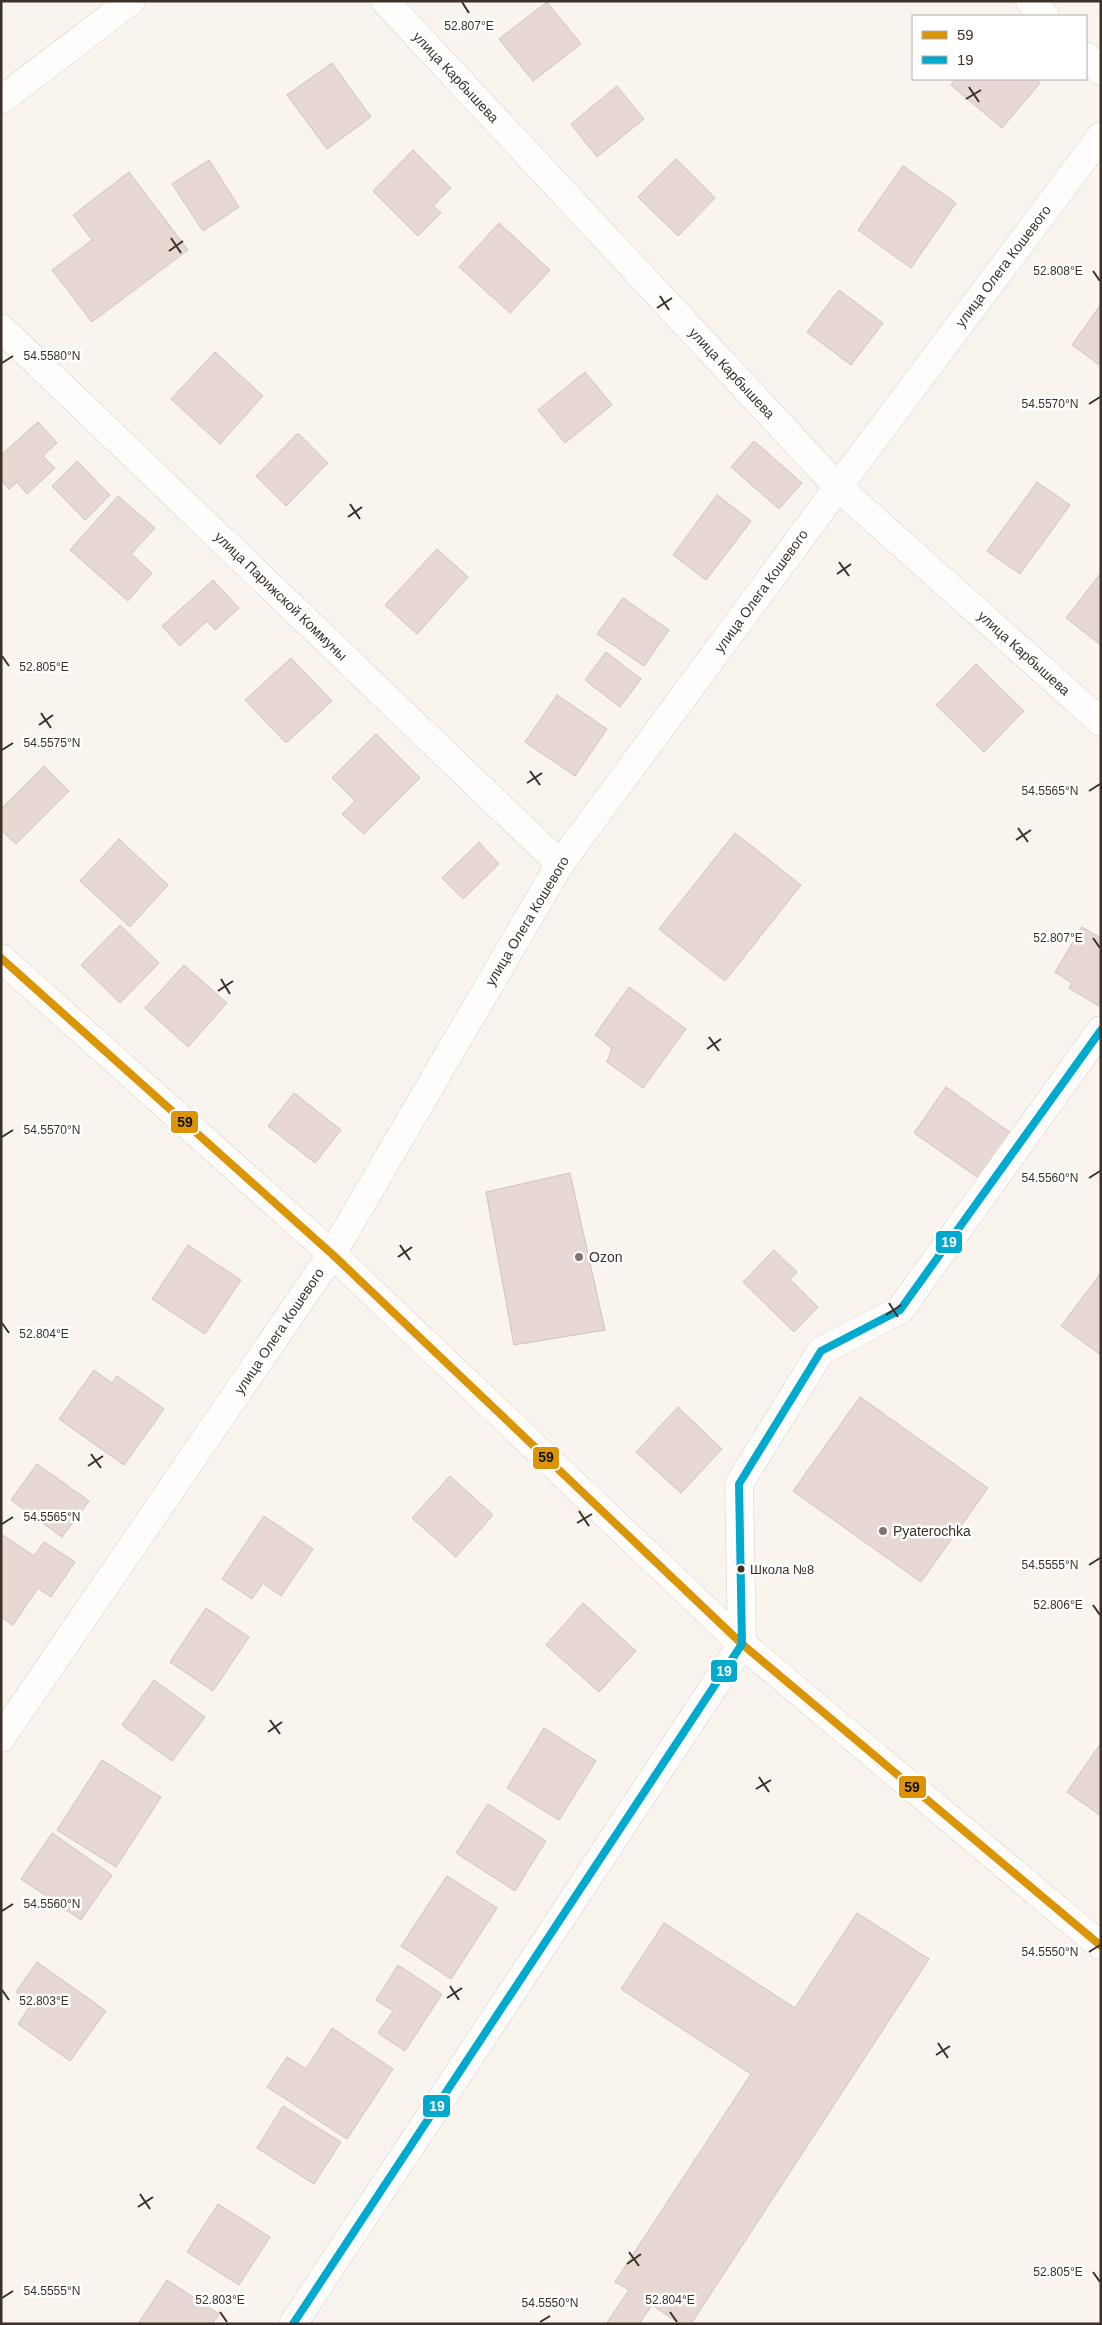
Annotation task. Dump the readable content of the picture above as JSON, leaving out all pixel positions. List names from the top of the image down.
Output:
{
  "streets": {
    "street": ["улица Карбышева", "улица Олега Кошевого", "улица Парижской Коммуны"]
  },
  "crossings": [
    ["улица Карбышева", "улица Олега Кошевого"],
    ["улица Олега Кошевого", "улица Парижской Коммуны"]
  ],
  "places": ["Ozon", "Pyaterochka", "Школа №8"],
  "lines": ["transit line 59", "transit line 19"],
  "legend": ["59", "19"],
  "coordinates": [
    "52.807°E",
    "52.808°E",
    "54.5580°N",
    "54.5570°N",
    "52.805°E",
    "54.5575°N",
    "54.5565°N",
    "54.5560°N",
    "52.804°E",
    "54.5555°N",
    "52.806°E",
    "54.5550°N",
    "52.803°E"
  ]
}
